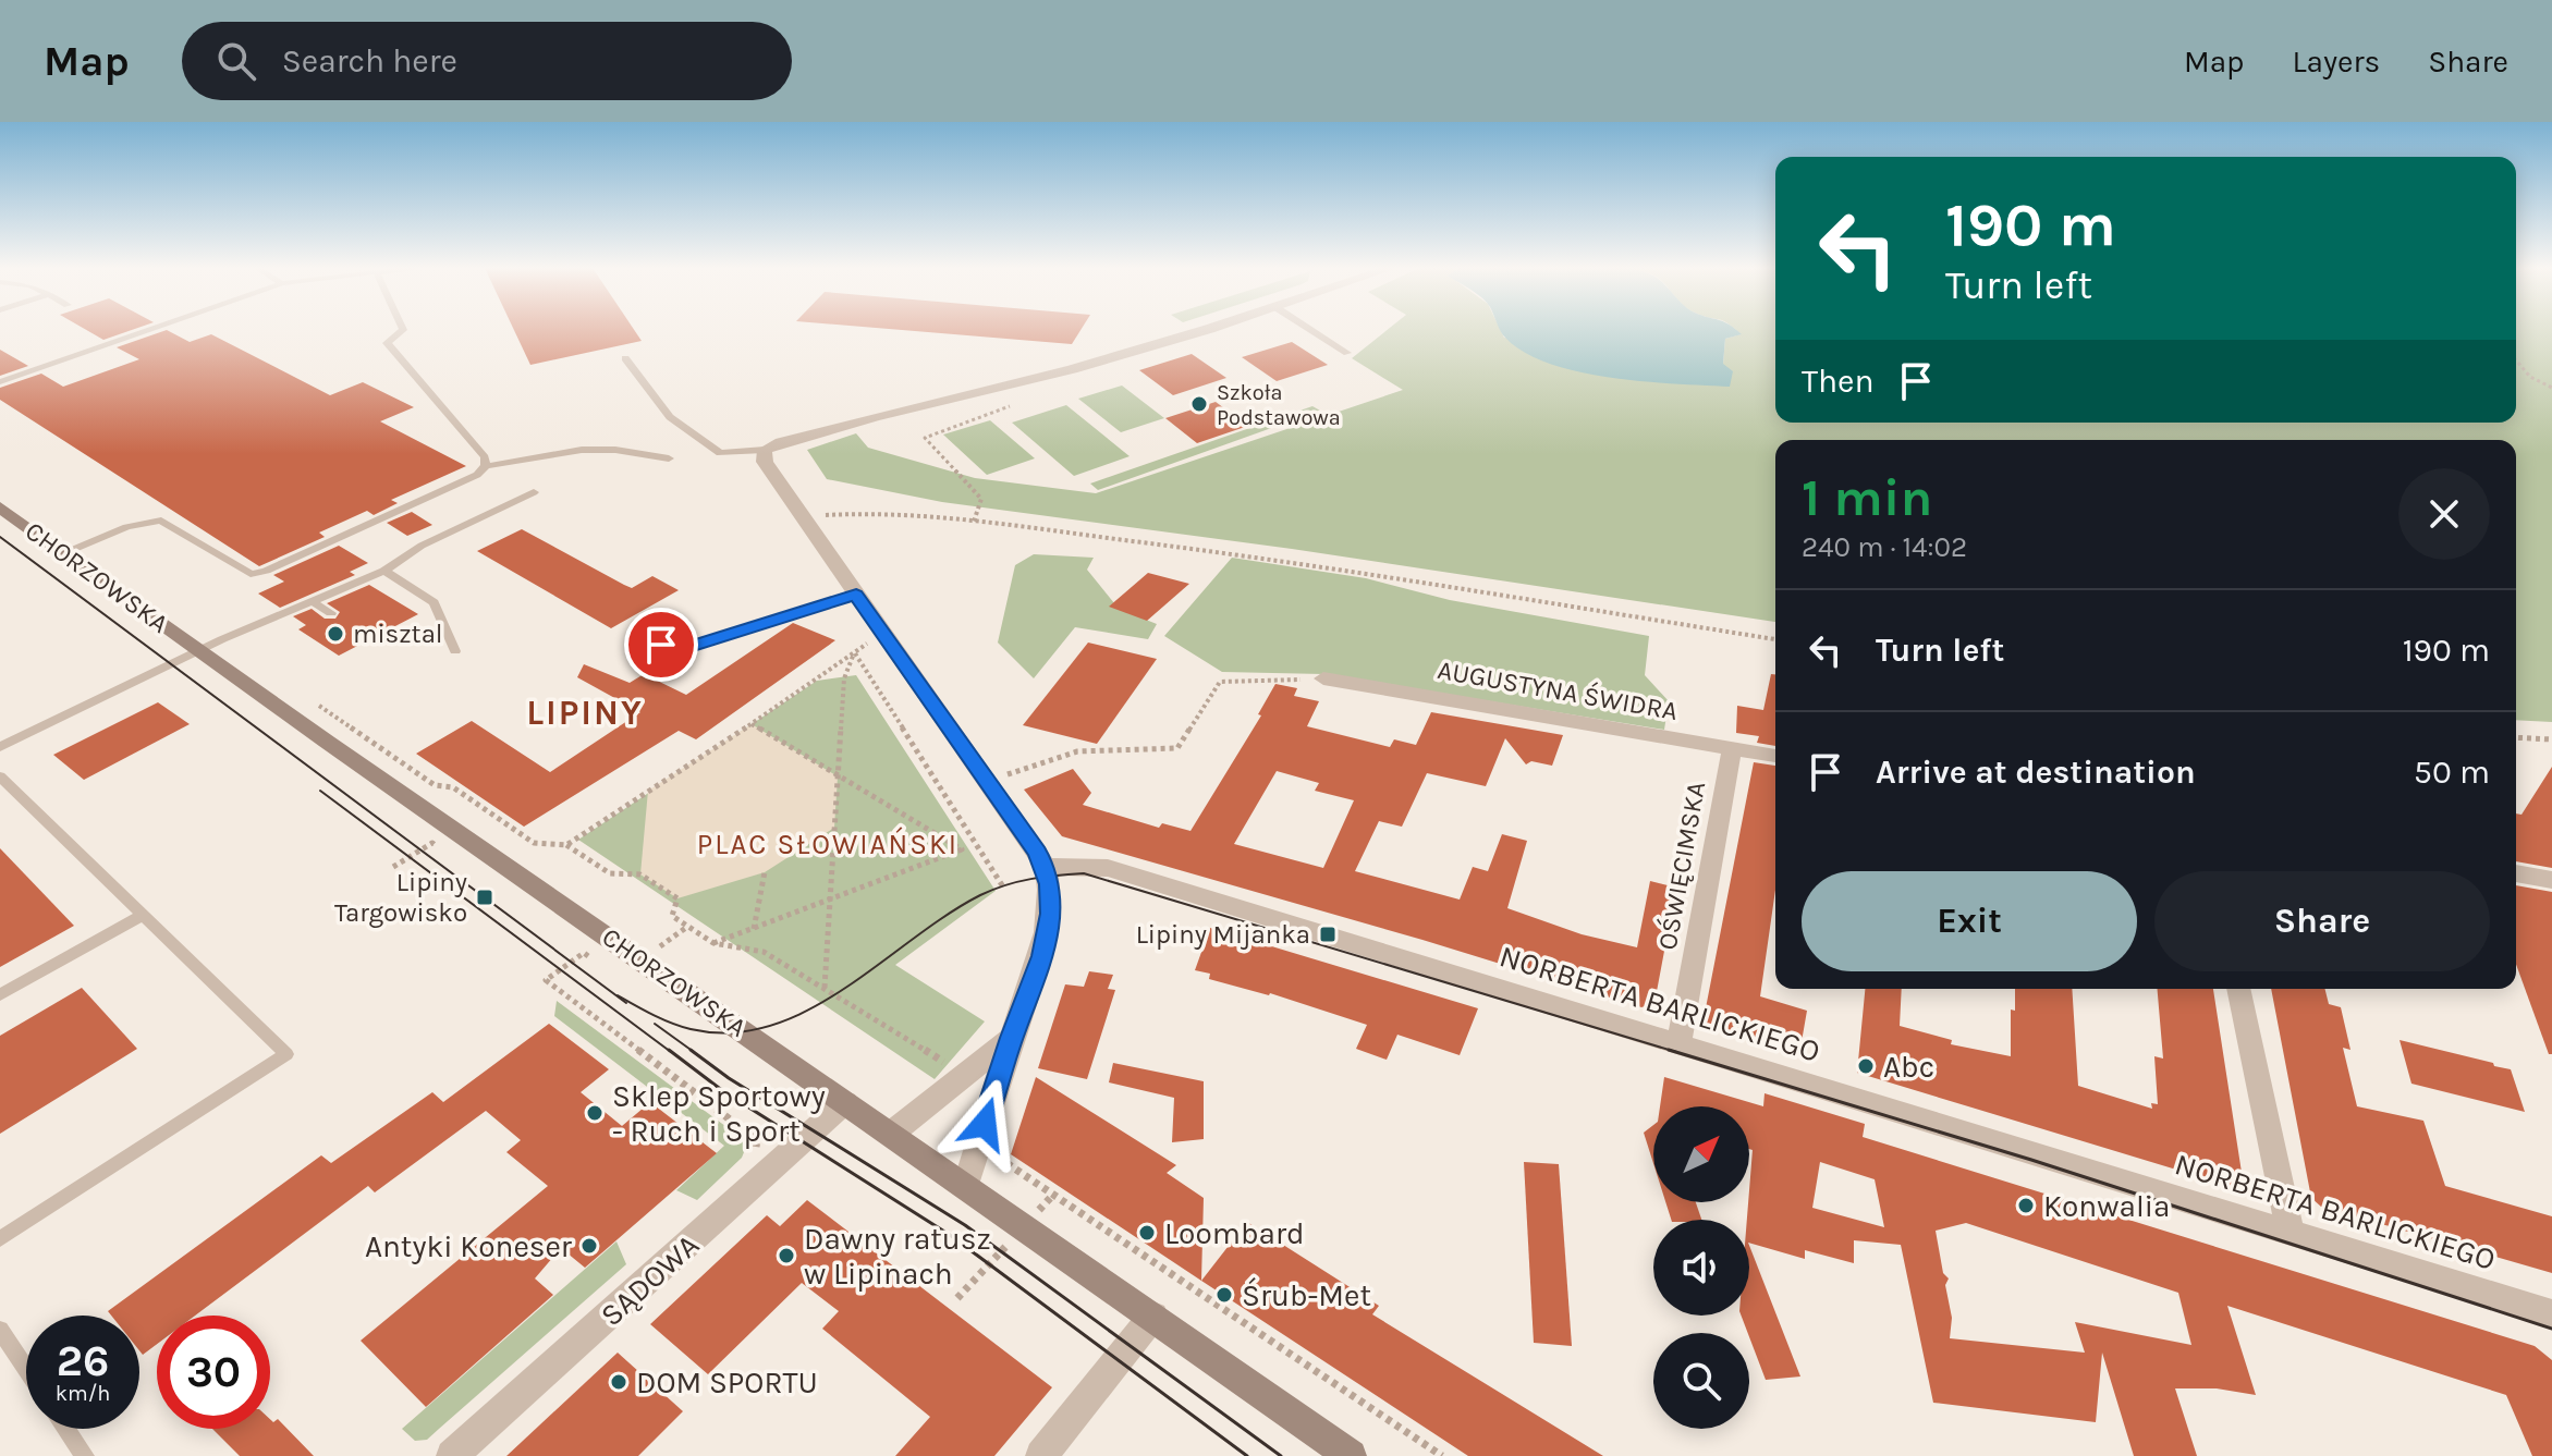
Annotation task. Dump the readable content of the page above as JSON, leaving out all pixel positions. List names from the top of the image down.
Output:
{
  "streets": {
    "street": [
      "CHORZOWSKA",
      "AUGUSTYNA ŚWIDRA",
      "OŚWIĘCIMSKA",
      "NORBERTA BARLICKIEGO",
      "SĄDOWA"
    ]
  },
  "crossings": [
    ["CHORZOWSKA", "SĄDOWA"],
    ["AUGUSTYNA ŚWIDRA", "OŚWIĘCIMSKA"],
    ["OŚWIĘCIMSKA", "NORBERTA BARLICKIEGO"]
  ],
  "districts": ["LIPINY", "PLAC SŁOWIAŃSKI"],
  "places": {
    "other": [
      "Szkoła Podstawowa",
      "misztal",
      "Abc",
      "Sklep Sportowy - Ruch i Sport",
      "Konwalia",
      "Loombard",
      "Antyki Koneser",
      "Dawny ratusz w Lipinach",
      "Śrub-Met",
      "DOM SPORTU"
    ],
    "transit": ["Lipiny Targowisko", "Lipiny Mijanka"]
  },
  "north": "top right",
  "page": {
    "header": "Map",
    "search": "Search here",
    "nav": ["Map", "Layers", "Share"],
    "turn": ["190 m", "Turn left"],
    "then": "Then",
    "heading": ["1 min", "240 m · 14:02"],
    "list": [
      {
        "name": "Turn left",
        "value": "190 m"
      },
      {
        "name": "Arrive at destination",
        "value": "50 m"
      }
    ],
    "buttons": ["Exit", "Share"],
    "speed": "26 km/h",
    "limit": "30"
  }
}
